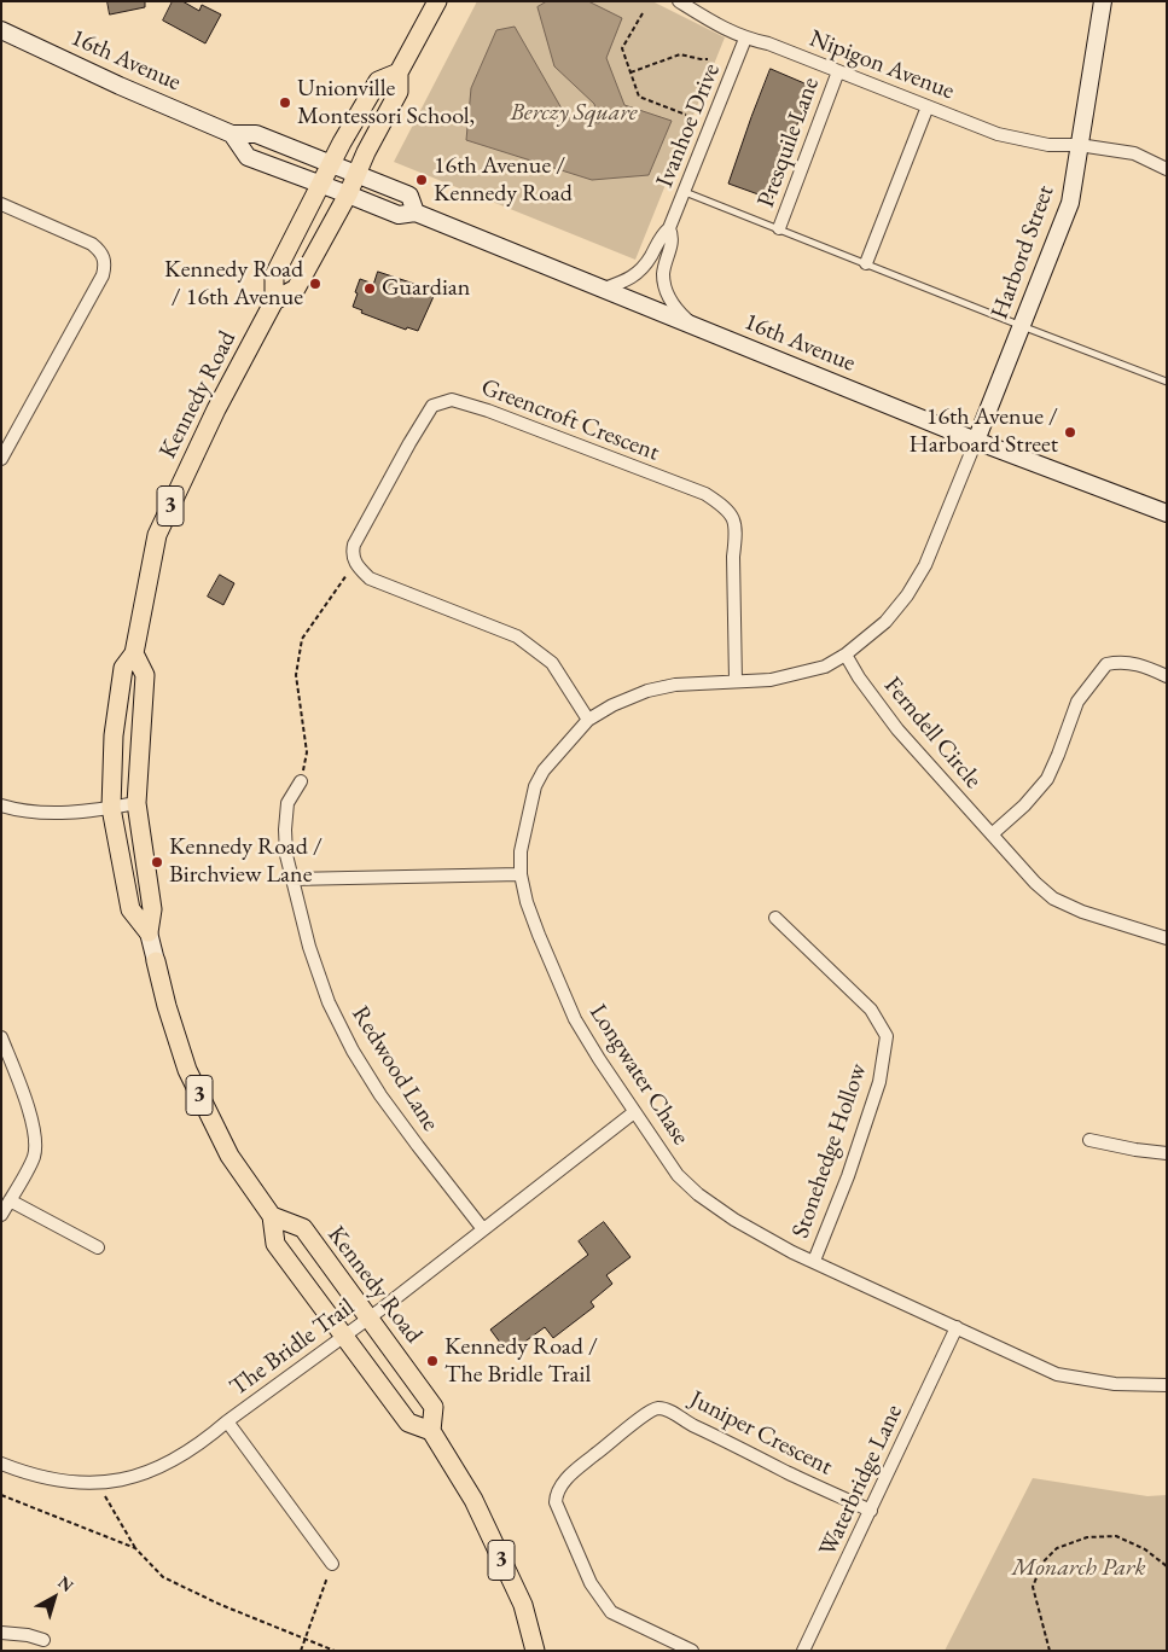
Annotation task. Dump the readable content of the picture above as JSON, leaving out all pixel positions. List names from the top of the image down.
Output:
{
  "streets": {
    "main road": [
      "16th Avenue",
      "Harbord Street",
      "Kennedy Road",
      "3"
    ],
    "street": [
      "Nipigon Avenue",
      "Ivanhoe Drive",
      "Presquile Lane",
      "Greencroft Crescent",
      "Ferndell Circle",
      "Redwood Lane",
      "Longwater Chase",
      "Stonehedge Hollow",
      "The Bridle Trail",
      "Juniper Crescent",
      "Waterbridge Lane"
    ]
  },
  "crossings": [
    ["16th Avenue", "Ivanhoe Drive"],
    ["16th Avenue", "Harbord Street"],
    ["16th Avenue", "Kennedy Road"],
    ["16th Avenue", "Longwater Chase"],
    ["Nipigon Avenue", "Ivanhoe Drive"],
    ["Nipigon Avenue", "Presquile Lane"],
    ["Nipigon Avenue", "Harbord Street"],
    ["Harbord Street", "Longwater Chase"],
    ["Kennedy Road", "The Bridle Trail"],
    ["Greencroft Crescent", "Longwater Chase"],
    ["Ferndell Circle", "Longwater Chase"],
    ["Redwood Lane", "The Bridle Trail"],
    ["Longwater Chase", "Stonehedge Hollow"],
    ["Longwater Chase", "The Bridle Trail"],
    ["Longwater Chase", "Waterbridge Lane"],
    ["Juniper Crescent", "Waterbridge Lane"]
  ],
  "parks": ["Berczy Square", "Monarch Park"],
  "places": [
    "Unionville Montessori School,",
    "16th Avenue / Kennedy Road",
    "Kennedy Road / 16th Avenue",
    "Guardian",
    "16th Avenue / Harboard Street",
    "Kennedy Road / Birchview Lane",
    "Kennedy Road / The Bridle Trail"
  ],
  "north": "top right"
}
